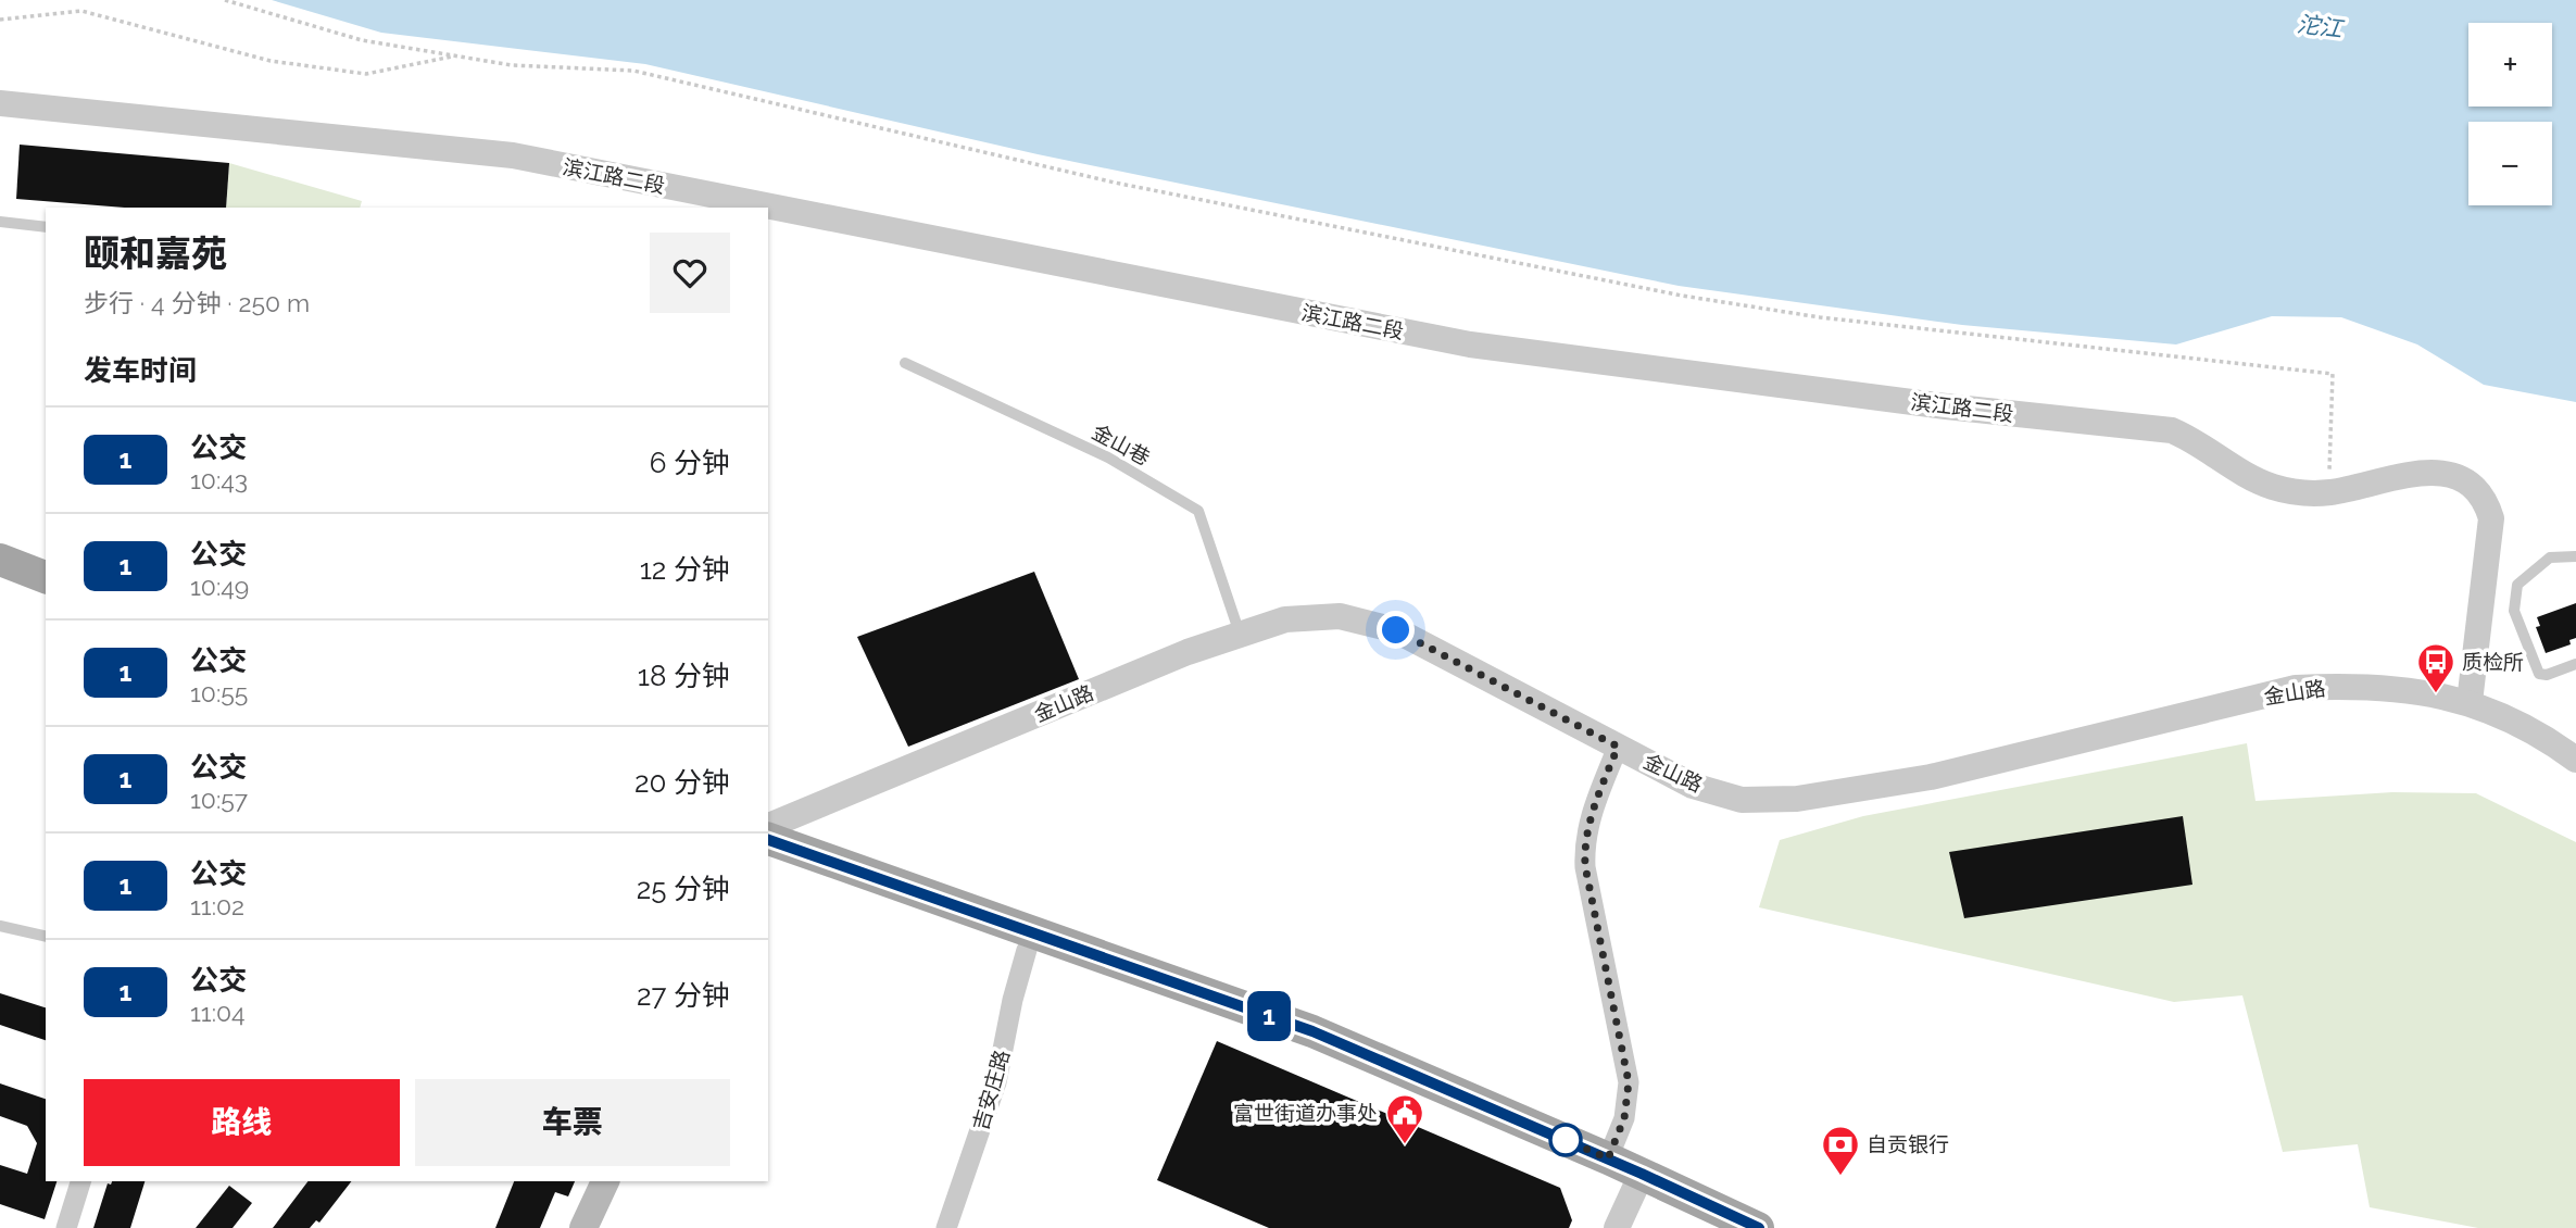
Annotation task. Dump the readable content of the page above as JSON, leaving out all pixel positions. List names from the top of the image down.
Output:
{
  "streets": {
    "street": ["滨江路二段", "金山路", "吉安庄路"],
    "lane": ["金山巷"]
  },
  "crossings": [
    ["滨江路二段", "金山路"],
    ["金山巷", "金山路"]
  ],
  "water": ["沱江"],
  "places": {
    "bus stop": ["质检所"],
    "public building": ["富世街道办事处"],
    "bank": ["自贡银行"]
  },
  "lines": ["bus line 1"],
  "page": {
    "on_map": "1",
    "map_buttons": ["+", "−"],
    "heading": [
      ["颐和嘉苑", "步行 · 4 分钟 · 250 m"],
      "发车时间"
    ],
    "list": [
      {
        "mark": "1",
        "name": "公交",
        "note": "10:43",
        "value": "6 分钟"
      },
      {
        "mark": "1",
        "name": "公交",
        "note": "10:49",
        "value": "12 分钟"
      },
      {
        "mark": "1",
        "name": "公交",
        "note": "10:55",
        "value": "18 分钟"
      },
      {
        "mark": "1",
        "name": "公交",
        "note": "10:57",
        "value": "20 分钟"
      },
      {
        "mark": "1",
        "name": "公交",
        "note": "11:02",
        "value": "25 分钟"
      },
      {
        "mark": "1",
        "name": "公交",
        "note": "11:04",
        "value": "27 分钟"
      }
    ],
    "buttons": ["路线", "车票"]
  }
}
